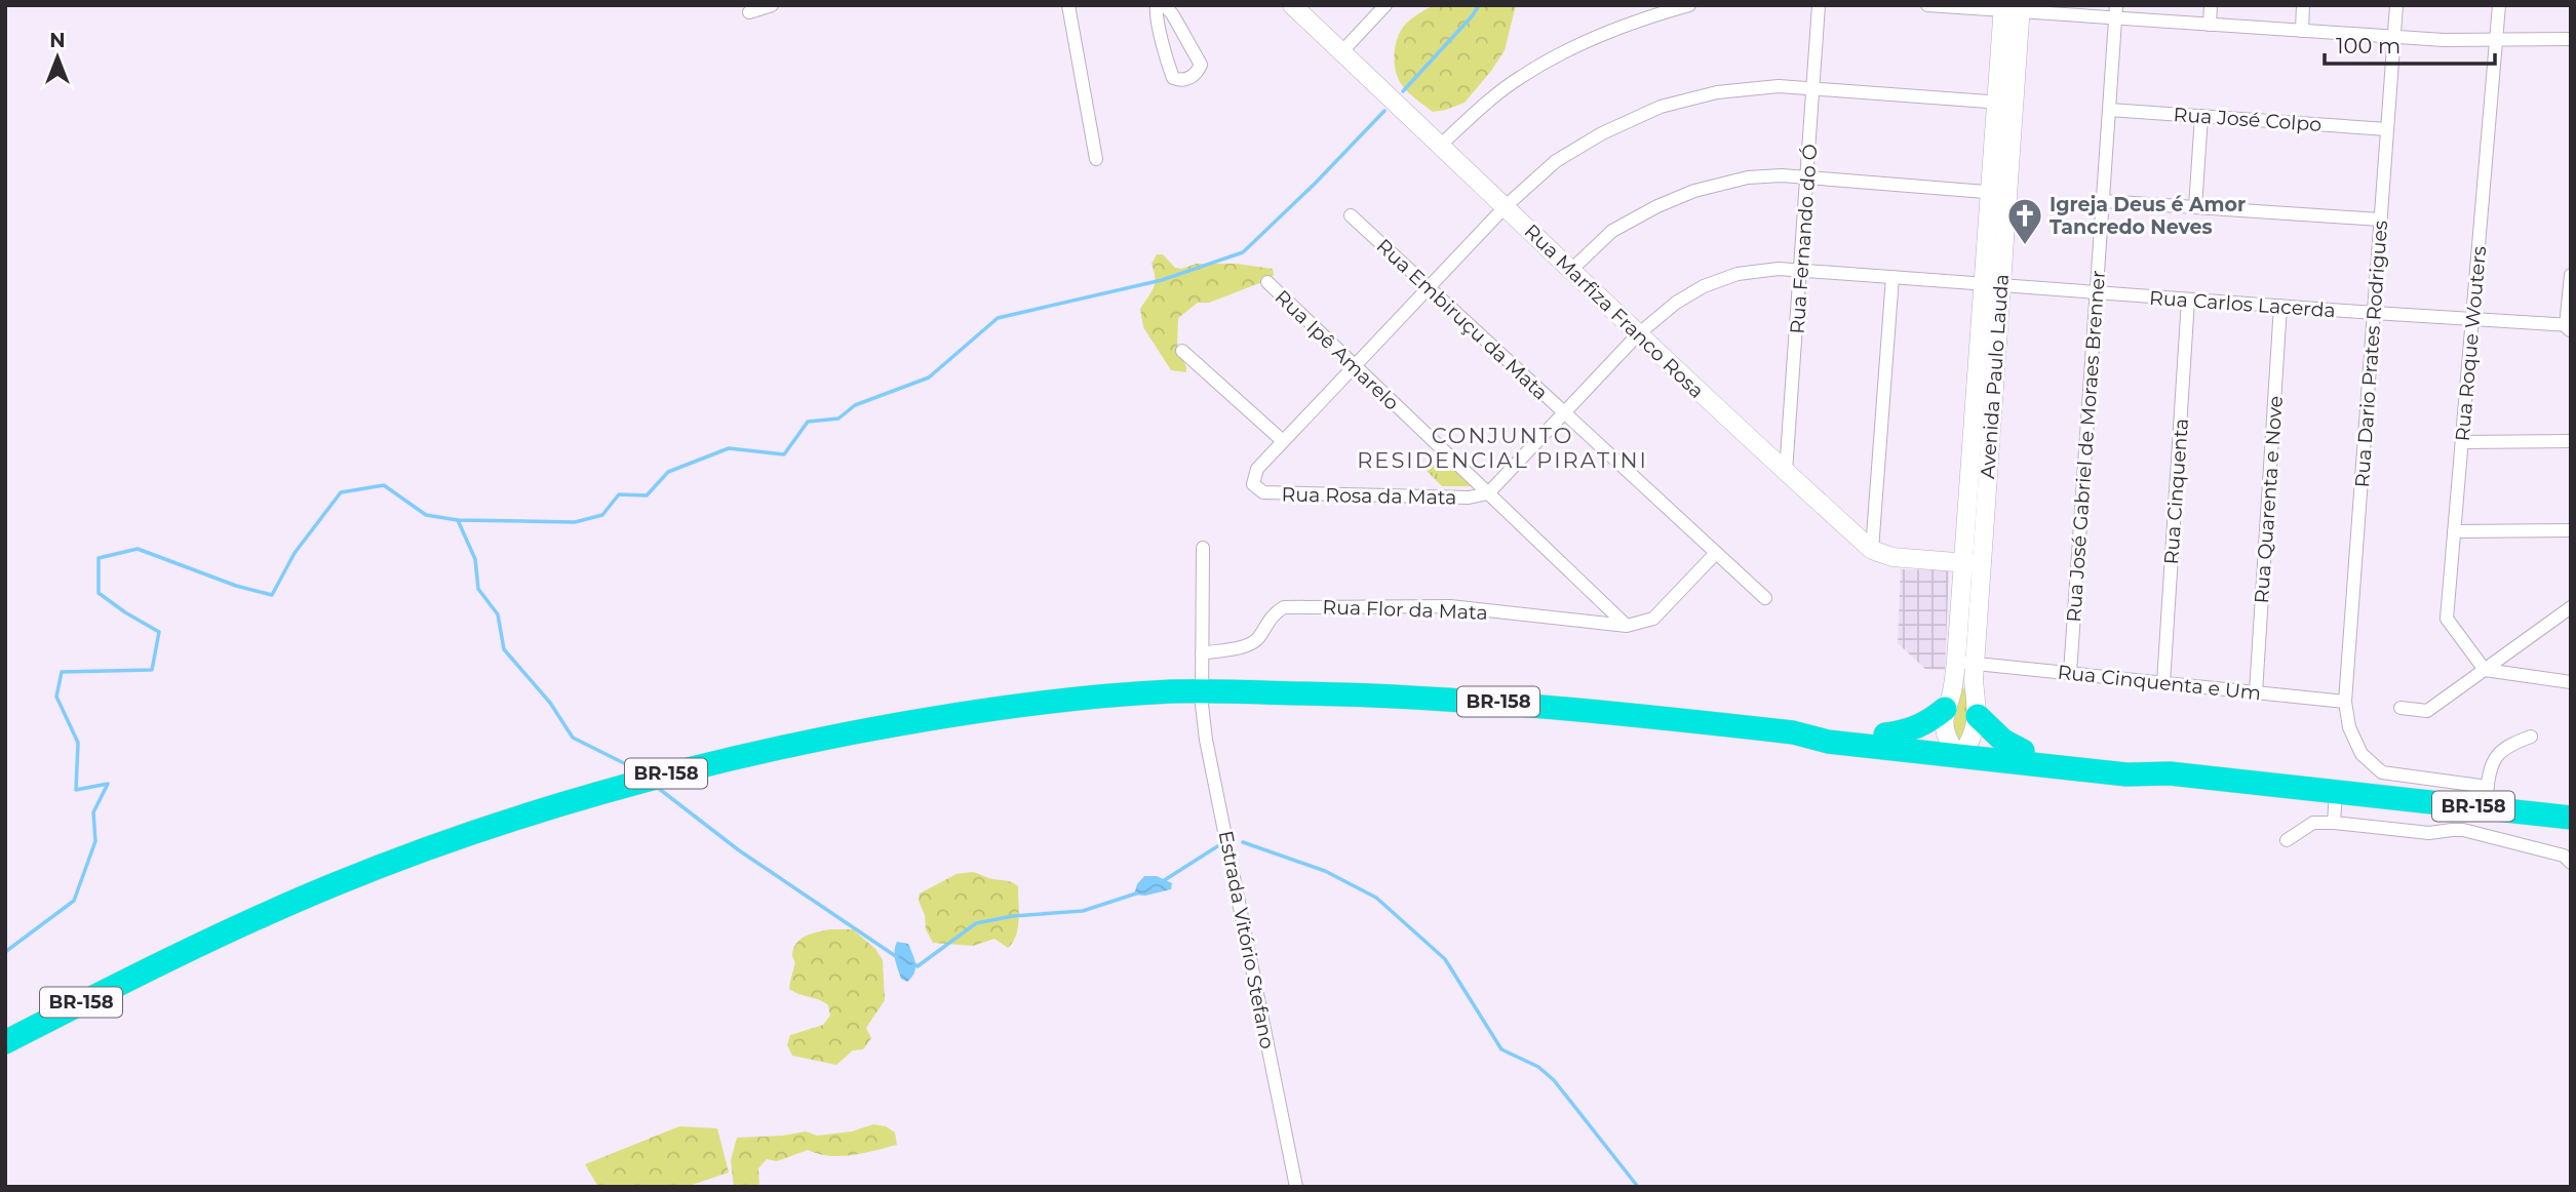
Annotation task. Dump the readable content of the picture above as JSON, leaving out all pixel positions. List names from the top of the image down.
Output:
{
  "streets": {
    "highway": ["BR-158"],
    "street": [
      "Rua José Colpo",
      "Rua Fernando do Ó",
      "Rua Carlos Lacerda",
      "Rua Marfiza Franco Rosa",
      "Rua Embiruçu da Mata",
      "Rua Roque Wouters",
      "Rua Ipê Amarelo",
      "Rua Dario Prates Rodrigues",
      "Avenida Paulo Lauda",
      "Rua José Gabriel de Moraes Brenner",
      "Rua Cinquenta",
      "Rua Rosa da Mata",
      "Rua Quarenta e Nove",
      "Rua Flor da Mata",
      "Rua Cinquenta e Um",
      "Estrada Vitório Stefano"
    ]
  },
  "crossings": [
    ["Rua José Colpo", "Rua Dario Prates Rodrigues"],
    ["Rua José Colpo", "Rua José Gabriel de Moraes Brenner"],
    ["Rua Fernando do Ó", "Rua Carlos Lacerda"],
    ["Rua Fernando do Ó", "Rua Marfiza Franco Rosa"],
    ["Rua Carlos Lacerda", "Rua Marfiza Franco Rosa"],
    ["Rua Carlos Lacerda", "Rua Embiruçu da Mata"],
    ["Rua Carlos Lacerda", "Rua Roque Wouters"],
    ["Rua Carlos Lacerda", "Rua Ipê Amarelo"],
    ["Rua Carlos Lacerda", "Rua Dario Prates Rodrigues"],
    ["Rua Carlos Lacerda", "Avenida Paulo Lauda"],
    ["Rua Carlos Lacerda", "Rua José Gabriel de Moraes Brenner"],
    ["Rua Carlos Lacerda", "Rua Cinquenta"],
    ["Rua Carlos Lacerda", "Rua Rosa da Mata"],
    ["Rua Carlos Lacerda", "Rua Quarenta e Nove"],
    ["Rua Marfiza Franco Rosa", "Avenida Paulo Lauda"],
    ["Rua Ipê Amarelo", "Rua Rosa da Mata"],
    ["Rua Ipê Amarelo", "Rua Flor da Mata"],
    ["Rua Dario Prates Rodrigues", "Rua Cinquenta e Um"],
    ["Rua Dario Prates Rodrigues", "BR-158"],
    ["Avenida Paulo Lauda", "Rua Cinquenta e Um"],
    ["Avenida Paulo Lauda", "BR-158"],
    ["Rua José Gabriel de Moraes Brenner", "Rua Cinquenta e Um"],
    ["Rua Cinquenta", "Rua Cinquenta e Um"],
    ["Rua Quarenta e Nove", "Rua Cinquenta e Um"],
    ["Rua Flor da Mata", "Estrada Vitório Stefano"],
    ["BR-158", "Estrada Vitório Stefano"]
  ],
  "districts": ["CONJUNTO RESIDENCIAL PIRATINI"],
  "places": {
    "church": ["Igreja Deus é Amor Tancredo Neves"]
  },
  "scale_bar": "100 m",
  "north": "top"
}
